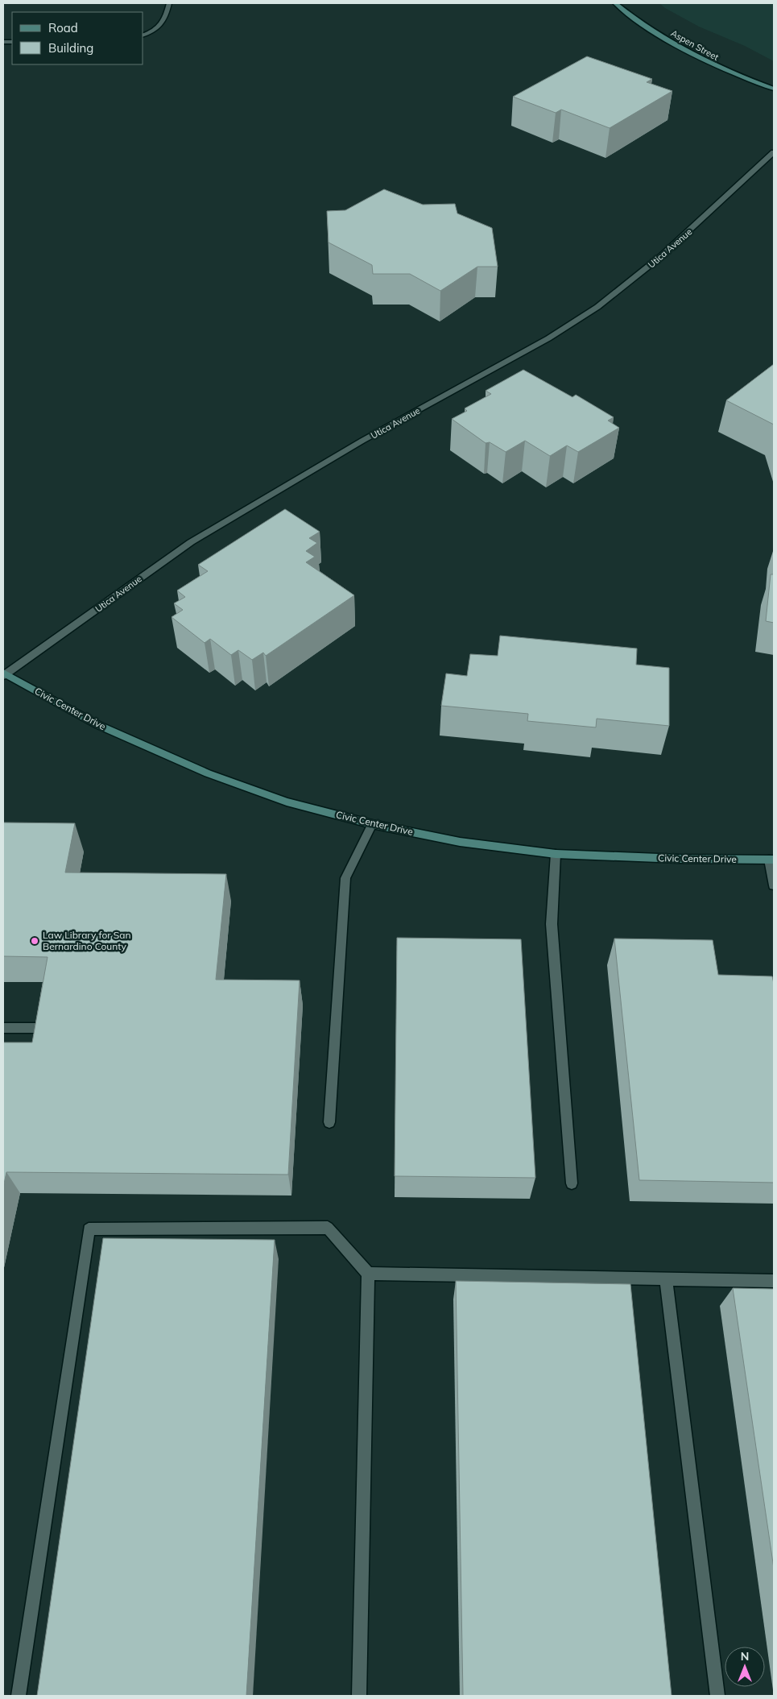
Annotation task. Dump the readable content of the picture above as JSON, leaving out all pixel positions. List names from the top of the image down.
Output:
{
  "streets": {
    "street": ["Aspen Street", "Utica Avenue", "Civic Center Drive"]
  },
  "crossings": [
    ["Utica Avenue", "Civic Center Drive"]
  ],
  "places": ["Law Library for San Bernardino County"],
  "legend": ["Road", "Building"],
  "north": "top"
}
